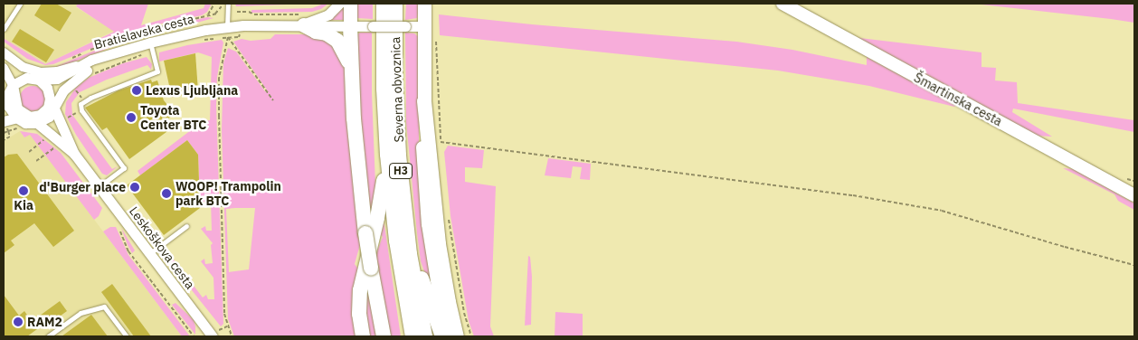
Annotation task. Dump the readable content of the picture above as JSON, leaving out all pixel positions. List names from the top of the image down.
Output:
{
  "streets": {
    "highway": ["Severna obvoznica", "H3"],
    "main road": ["Šmartinska cesta"],
    "street": ["Bratislavska cesta", "Leskoškova cesta"]
  },
  "crossings": [
    ["Bratislavska cesta", "Leskoškova cesta"]
  ],
  "places": [
    "Lexus Ljubljana",
    "Toyota Center BTC",
    "d'Burger place",
    "Kia",
    "WOOP! Trampolin park BTC",
    "RAM2"
  ]
}
